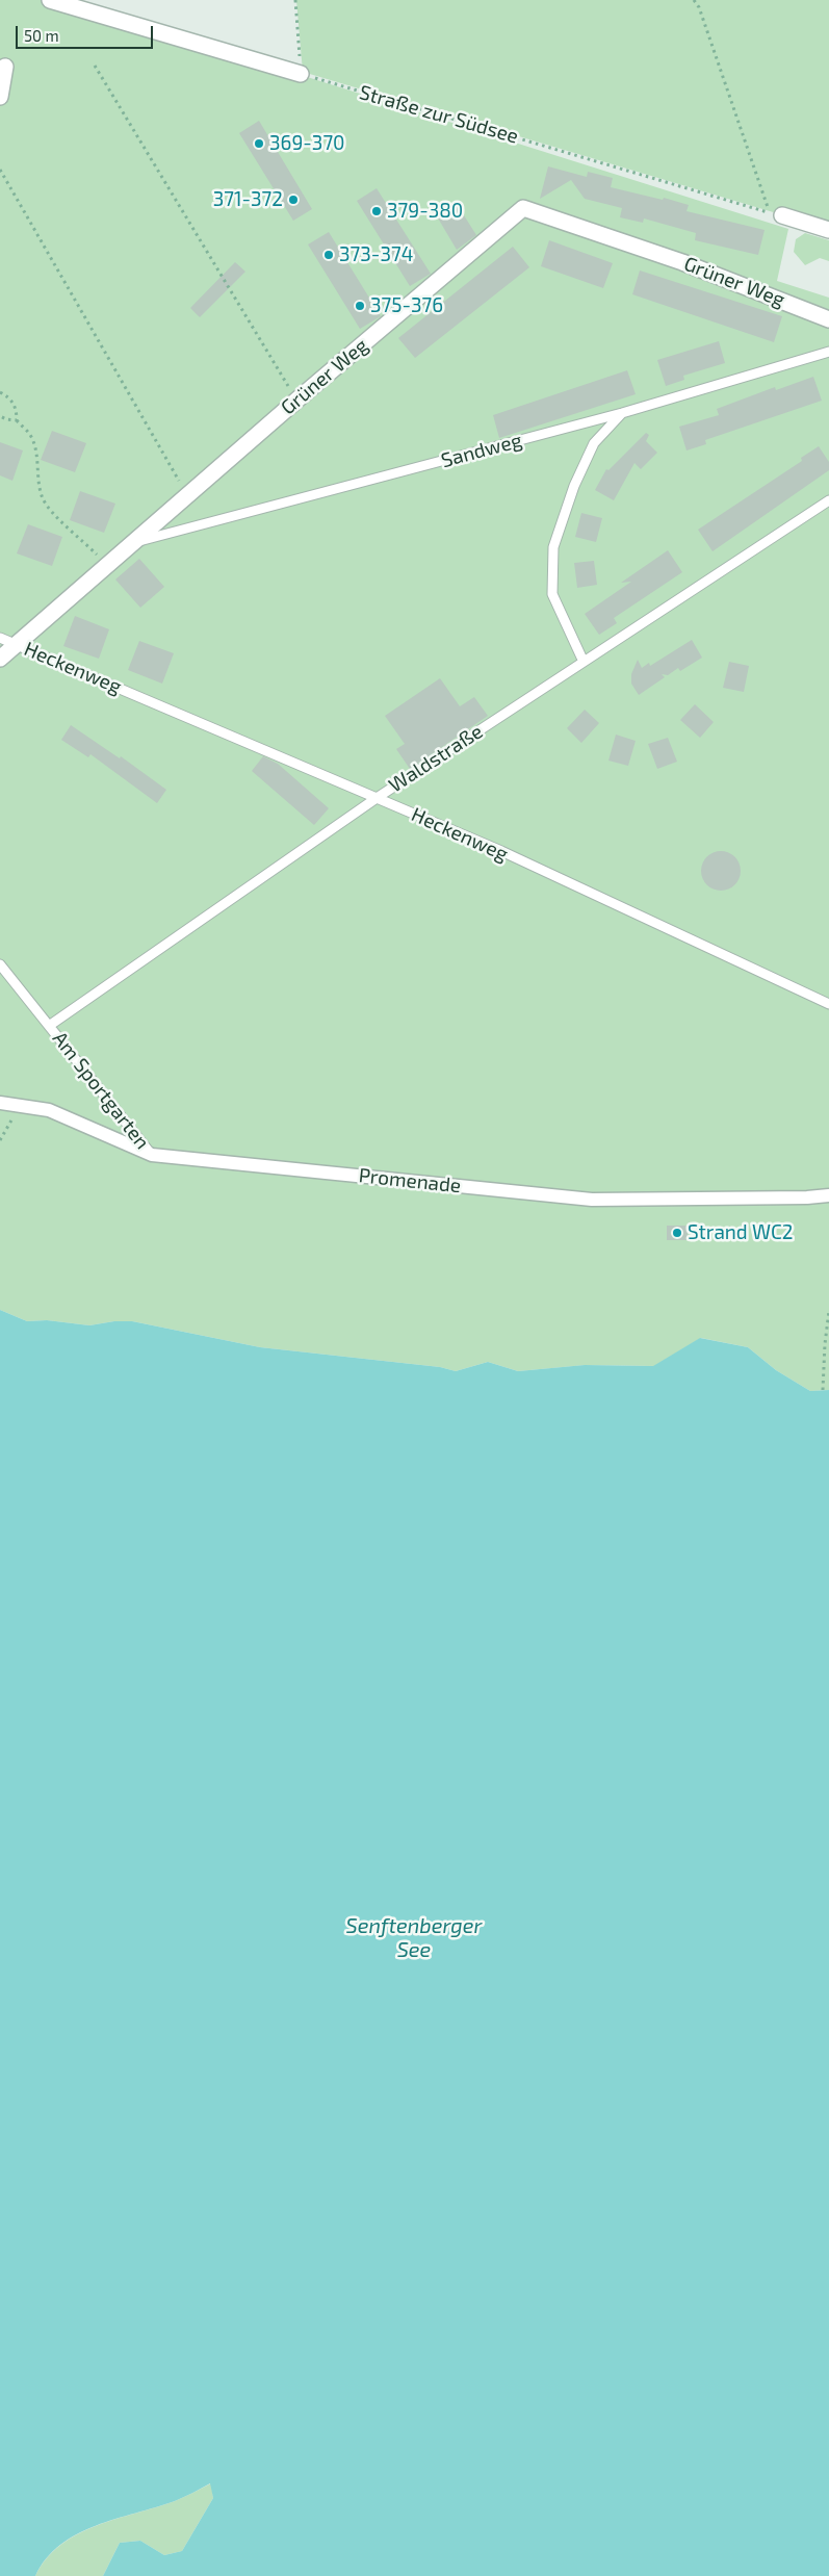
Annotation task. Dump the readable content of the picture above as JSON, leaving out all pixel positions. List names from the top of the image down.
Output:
{
  "streets": {
    "street": ["Grüner Weg", "Promenade"],
    "lane": [
      "Sandweg",
      "Heckenweg",
      "Waldstraße",
      "Am Sportgarten"
    ],
    "path": ["Straße zur Südsee"]
  },
  "crossings": [
    ["Grüner Weg", "Sandweg"],
    ["Grüner Weg", "Heckenweg"],
    ["Heckenweg", "Waldstraße"],
    ["Waldstraße", "Am Sportgarten"],
    ["Am Sportgarten", "Promenade"]
  ],
  "water": ["Senftenberger See"],
  "places": [
    "369-370",
    "371-372",
    "379-380",
    "373-374",
    "375-376",
    "Strand WC2"
  ],
  "scale_bar": "50 m"
}
